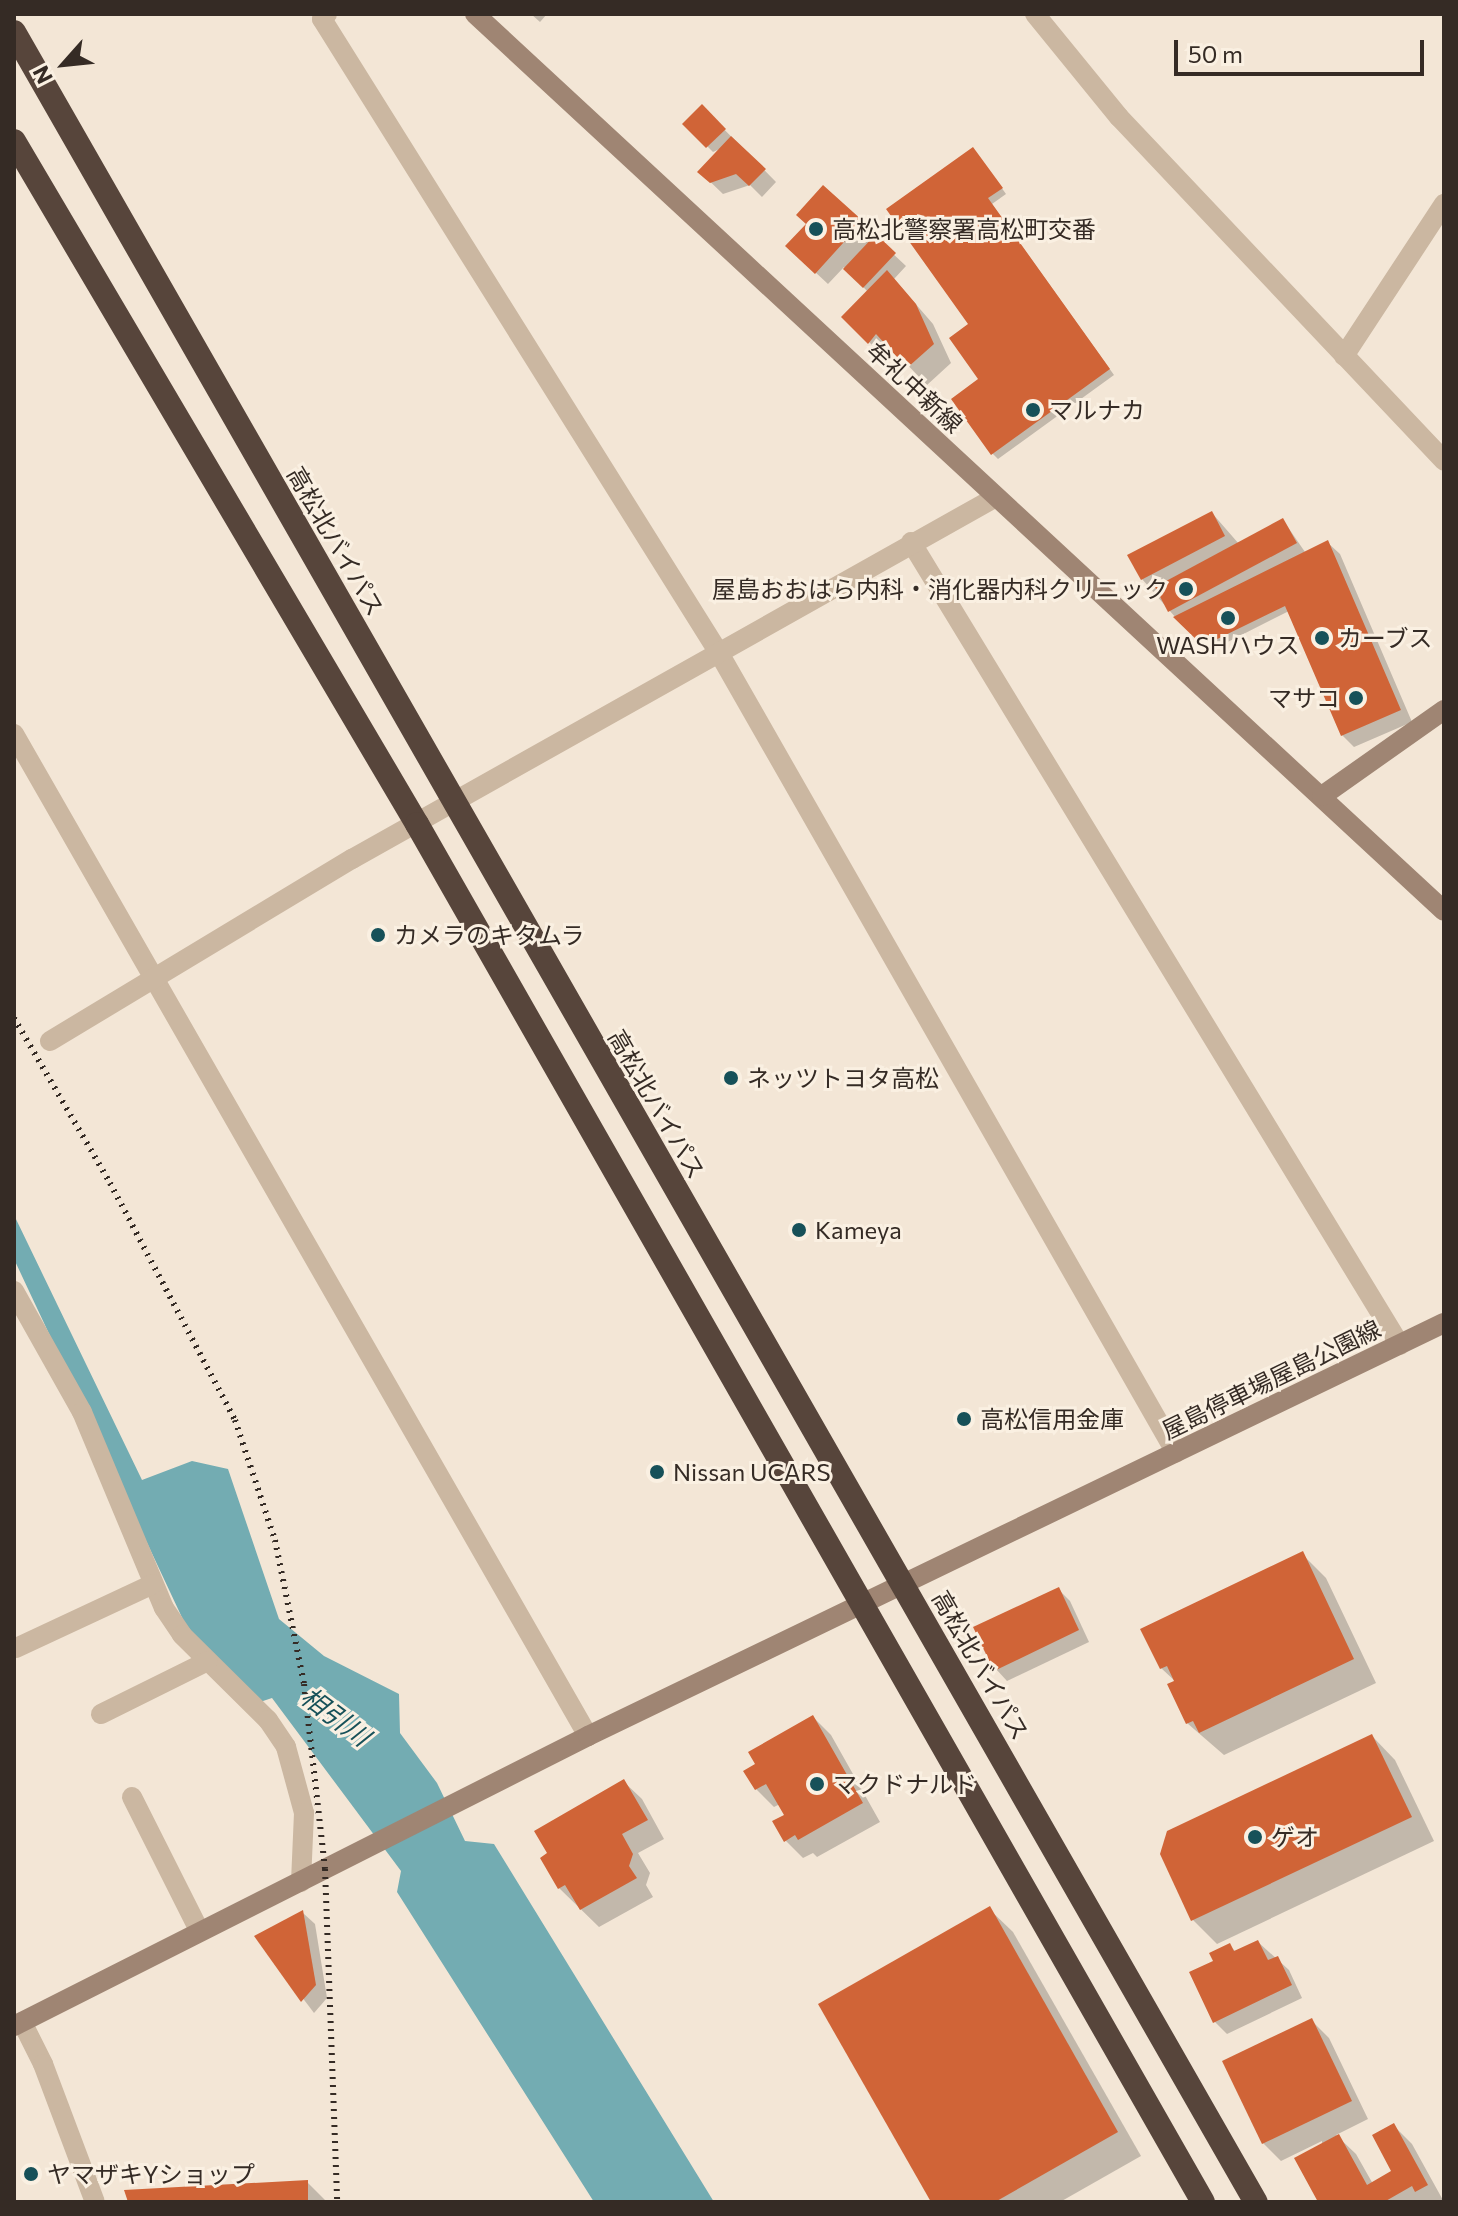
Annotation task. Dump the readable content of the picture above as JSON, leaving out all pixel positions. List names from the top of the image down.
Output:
{
  "streets": {
    "highway": ["高松北バイパス"],
    "main road": ["牟礼中新線", "屋島停車場屋島公園線"]
  },
  "crossings": [
    ["高松北バイパス", "屋島停車場屋島公園線"]
  ],
  "water": ["相引川"],
  "places": [
    "高松北警察署高松町交番",
    "マルナカ",
    "屋島おおはら内科・消化器内科クリニック",
    "WASHハウス",
    "カーブス",
    "マサコ",
    "カメラのキタムラ",
    "ネッツトヨタ高松",
    "Kameya",
    "高松信用金庫",
    "Nissan UCARS",
    "マクドナルド",
    "ゲオ",
    "ヤマザキYショップ"
  ],
  "scale_bar": "50 m",
  "north": "bottom left"
}
